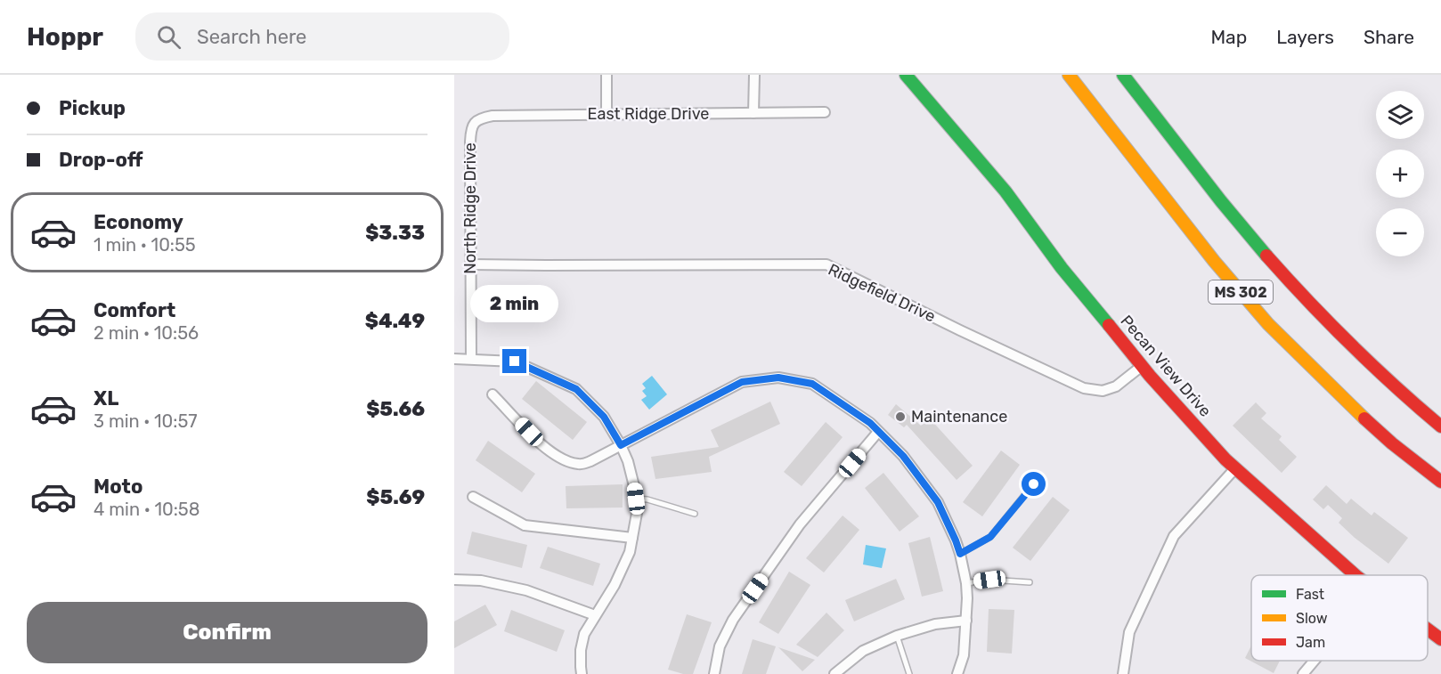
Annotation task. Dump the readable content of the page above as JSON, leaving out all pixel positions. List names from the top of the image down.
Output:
{
  "streets": {
    "main road": ["MS 302", "Pecan View Drive"],
    "street": ["East Ridge Drive", "North Ridge Drive", "Ridgefield Drive"]
  },
  "crossings": [
    ["East Ridge Drive", "North Ridge Drive"],
    ["North Ridge Drive", "Ridgefield Drive"],
    ["Ridgefield Drive", "Pecan View Drive"]
  ],
  "places": ["Maintenance"],
  "legend": ["Fast", "Slow", "Jam"],
  "page": {
    "header": "Hoppr",
    "search": "Search here",
    "nav": ["Map", "Layers", "Share"],
    "banner": ["Pickup", "Drop-off"],
    "map_buttons": ["+", "−"],
    "list": [
      {
        "name": "Economy",
        "note": "1 min · 10:55",
        "value": "$3.33"
      },
      {
        "name": "Comfort",
        "note": "2 min · 10:56",
        "value": "$4.49"
      },
      {
        "name": "XL",
        "note": "3 min · 10:57",
        "value": "$5.66"
      },
      {
        "name": "Moto",
        "note": "4 min · 10:58",
        "value": "$5.69"
      }
    ],
    "bubble": "2 min",
    "buttons": "Confirm"
  }
}
